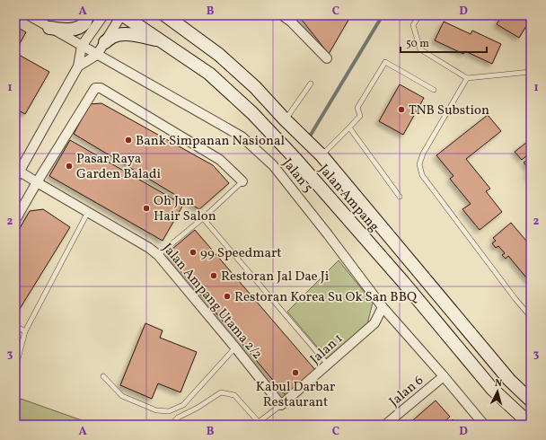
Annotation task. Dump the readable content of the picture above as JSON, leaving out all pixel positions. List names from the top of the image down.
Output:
{
  "streets": {
    "main road": ["Jalan Ampang"],
    "street": [
      "Jalan 5",
      "Jalan Ampang Utama 2/2",
      "Jalan 1",
      "Jalan 6"
    ]
  },
  "crossings": [
    ["Jalan 5", "Jalan 1"],
    ["Jalan 5", "Jalan 6"],
    ["Jalan Ampang Utama 2/2", "Jalan 1"]
  ],
  "places": [
    "TNB Substion",
    "Bank Simpanan Nasional",
    "Pasar Raya Garden Baladi",
    "Oh Jun Hair Salon",
    "99 Speedmart",
    "Restoran Jal Dae Ji",
    "Restoran Korea Su Ok San BBQ",
    "Kabul Darbar Restaurant"
  ],
  "scale_bar": "50 m",
  "north": "top",
  "grid": {
    "columns": [
      "A",
      "B",
      "C",
      "D"
    ],
    "rows": ["1", "2", "3"]
  }
}
